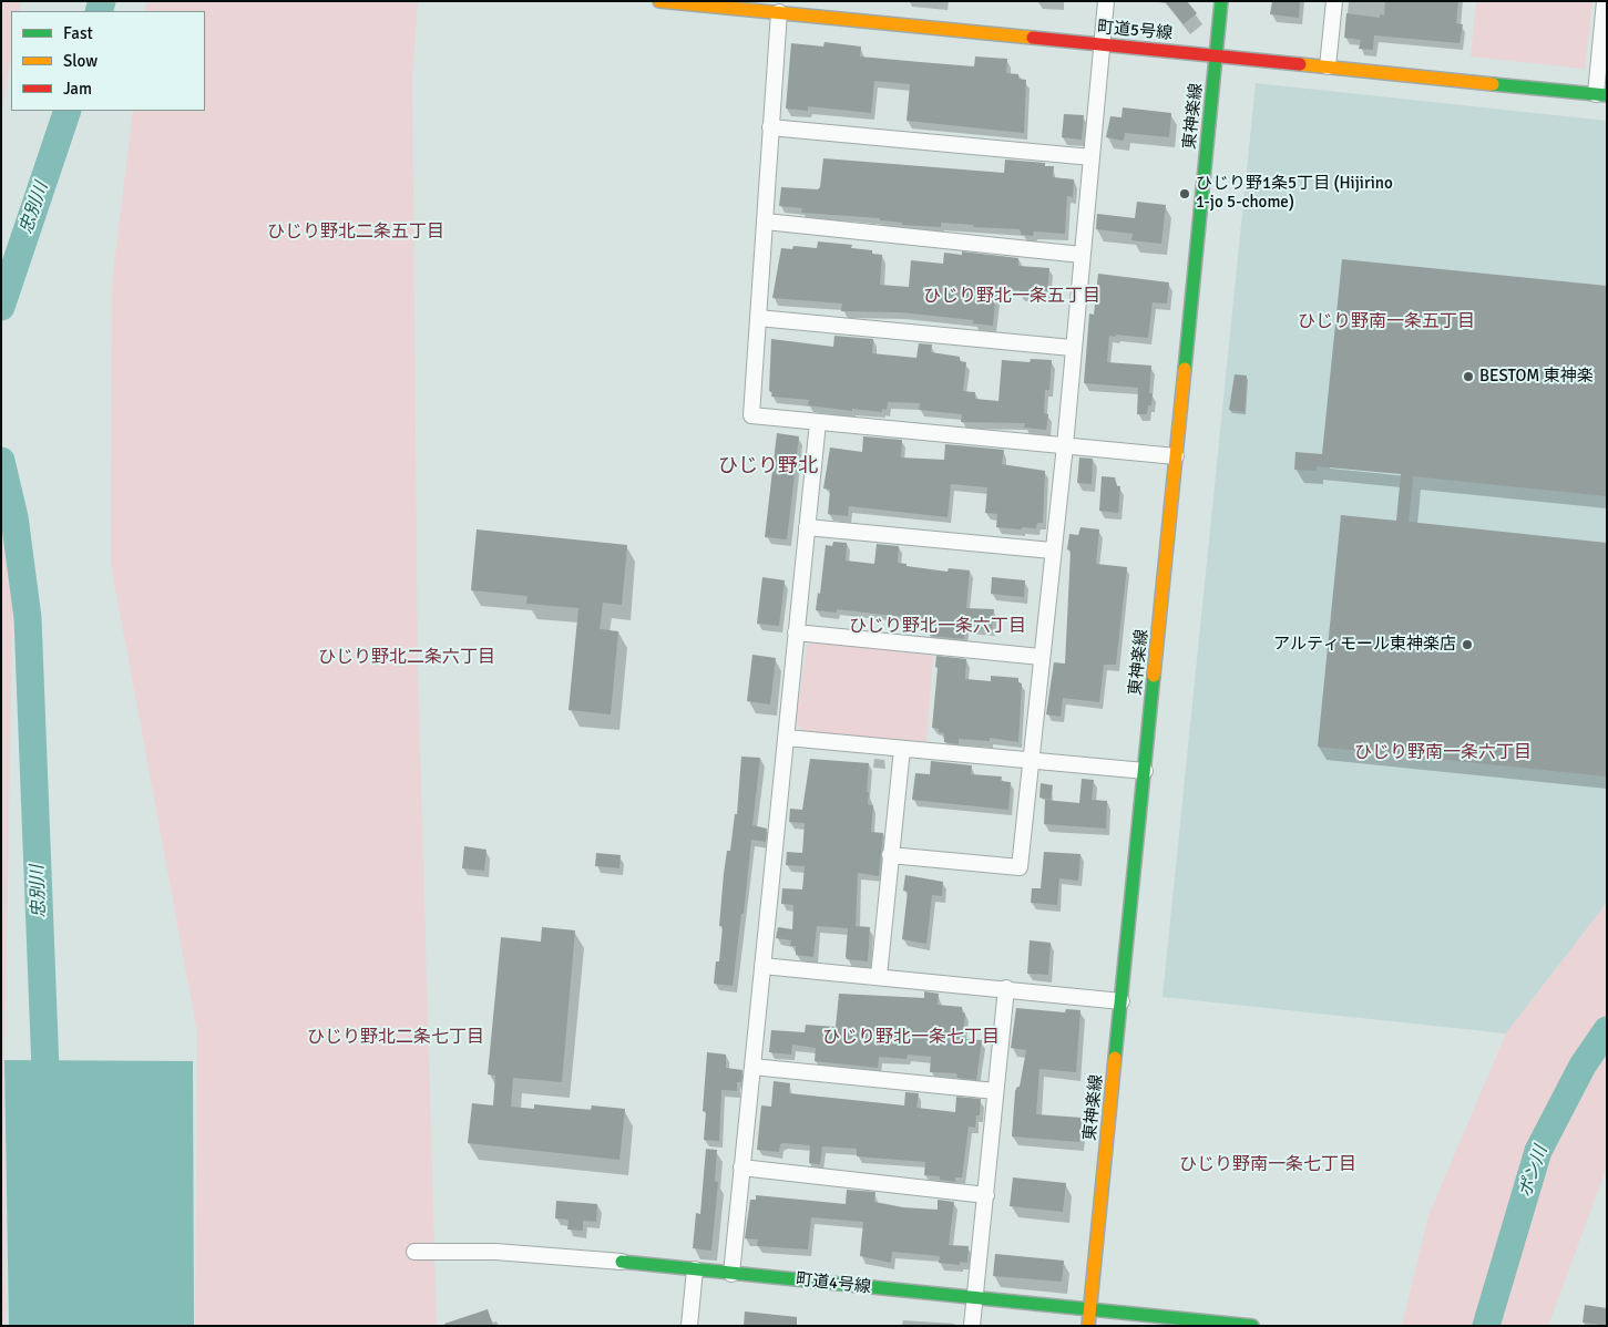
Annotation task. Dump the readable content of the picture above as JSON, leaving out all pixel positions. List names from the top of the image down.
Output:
{
  "streets": {
    "street": ["町道5号線", "東神楽線", "町道4号線"]
  },
  "crossings": [
    ["町道5号線", "東神楽線"],
    ["東神楽線", "町道4号線"]
  ],
  "districts": [
    "ひじり野北二条五丁目",
    "ひじり野北一条五丁目",
    "ひじり野南一条五丁目",
    "ひじり野北",
    "ひじり野北一条六丁目",
    "ひじり野北二条六丁目",
    "ひじり野南一条六丁目",
    "ひじり野北二条七丁目",
    "ひじり野北一条七丁目",
    "ひじり野南一条七丁目"
  ],
  "water": ["忠別川", "ポン川"],
  "places": ["ひじり野1条5丁目 (Hijirino 1-jo 5-chome)", "BESTOM 東神楽", "アルティモール東神楽店"],
  "legend": ["Fast", "Slow", "Jam"]
}
